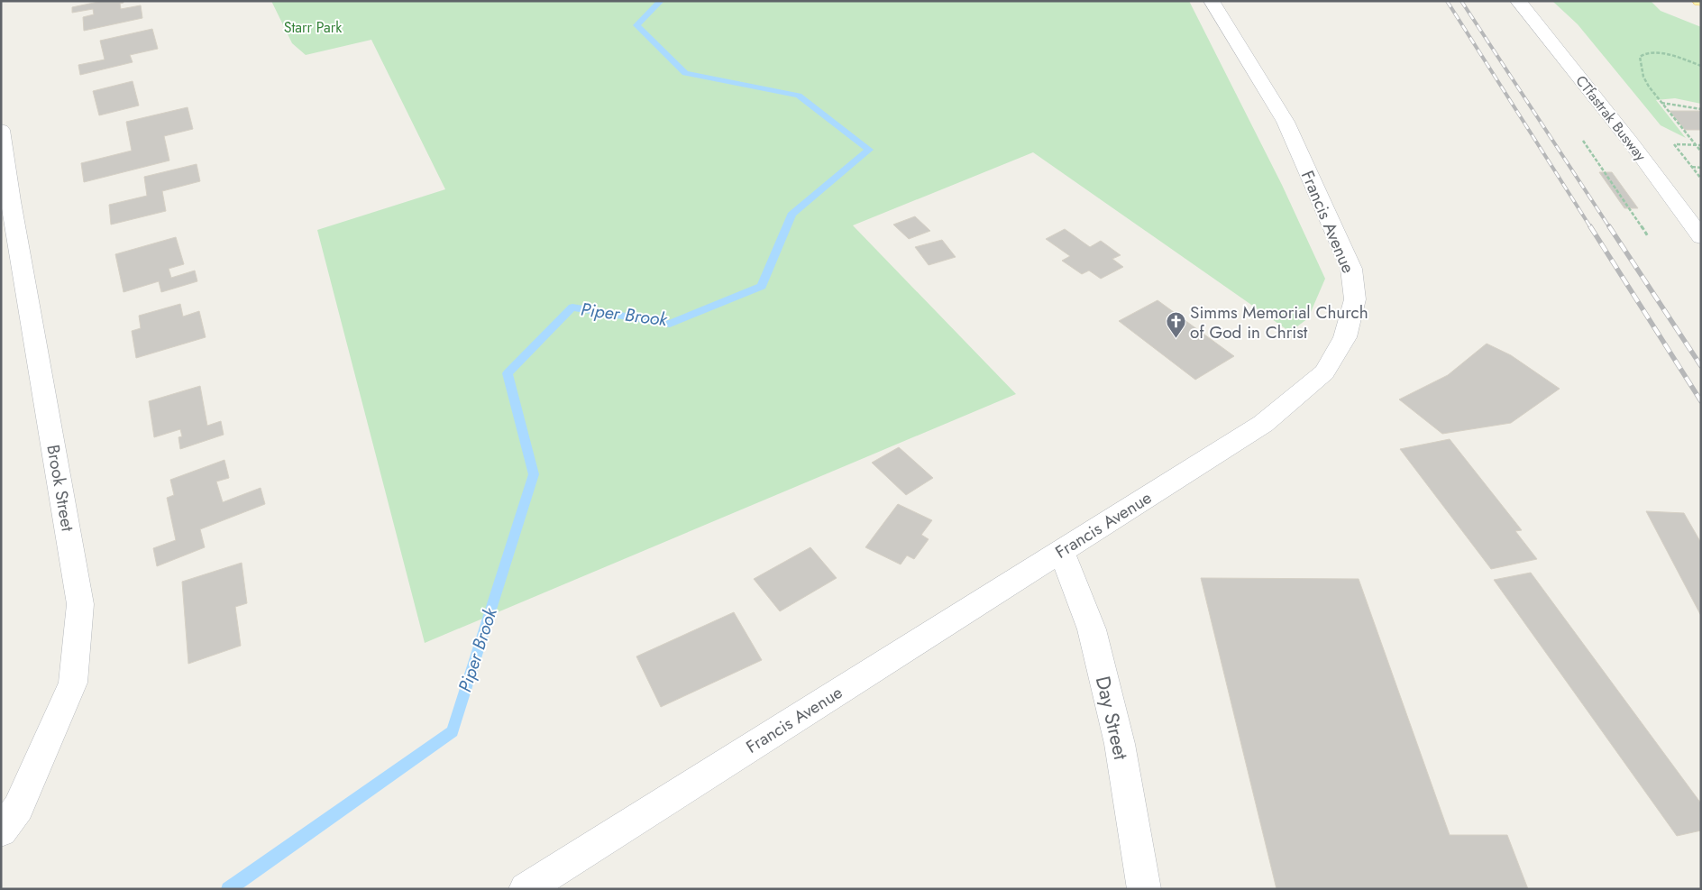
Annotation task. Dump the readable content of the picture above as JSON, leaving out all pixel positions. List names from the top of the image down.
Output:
{
  "streets": {
    "street": [
      "CTfastrak Busway",
      "Francis Avenue",
      "Brook Street",
      "Day Street"
    ]
  },
  "crossings": [
    ["Francis Avenue", "Day Street"]
  ],
  "water": ["Piper Brook"],
  "parks": ["Starr Park"],
  "places": {
    "church": ["Simms Memorial Church of God in Christ"]
  }
}
